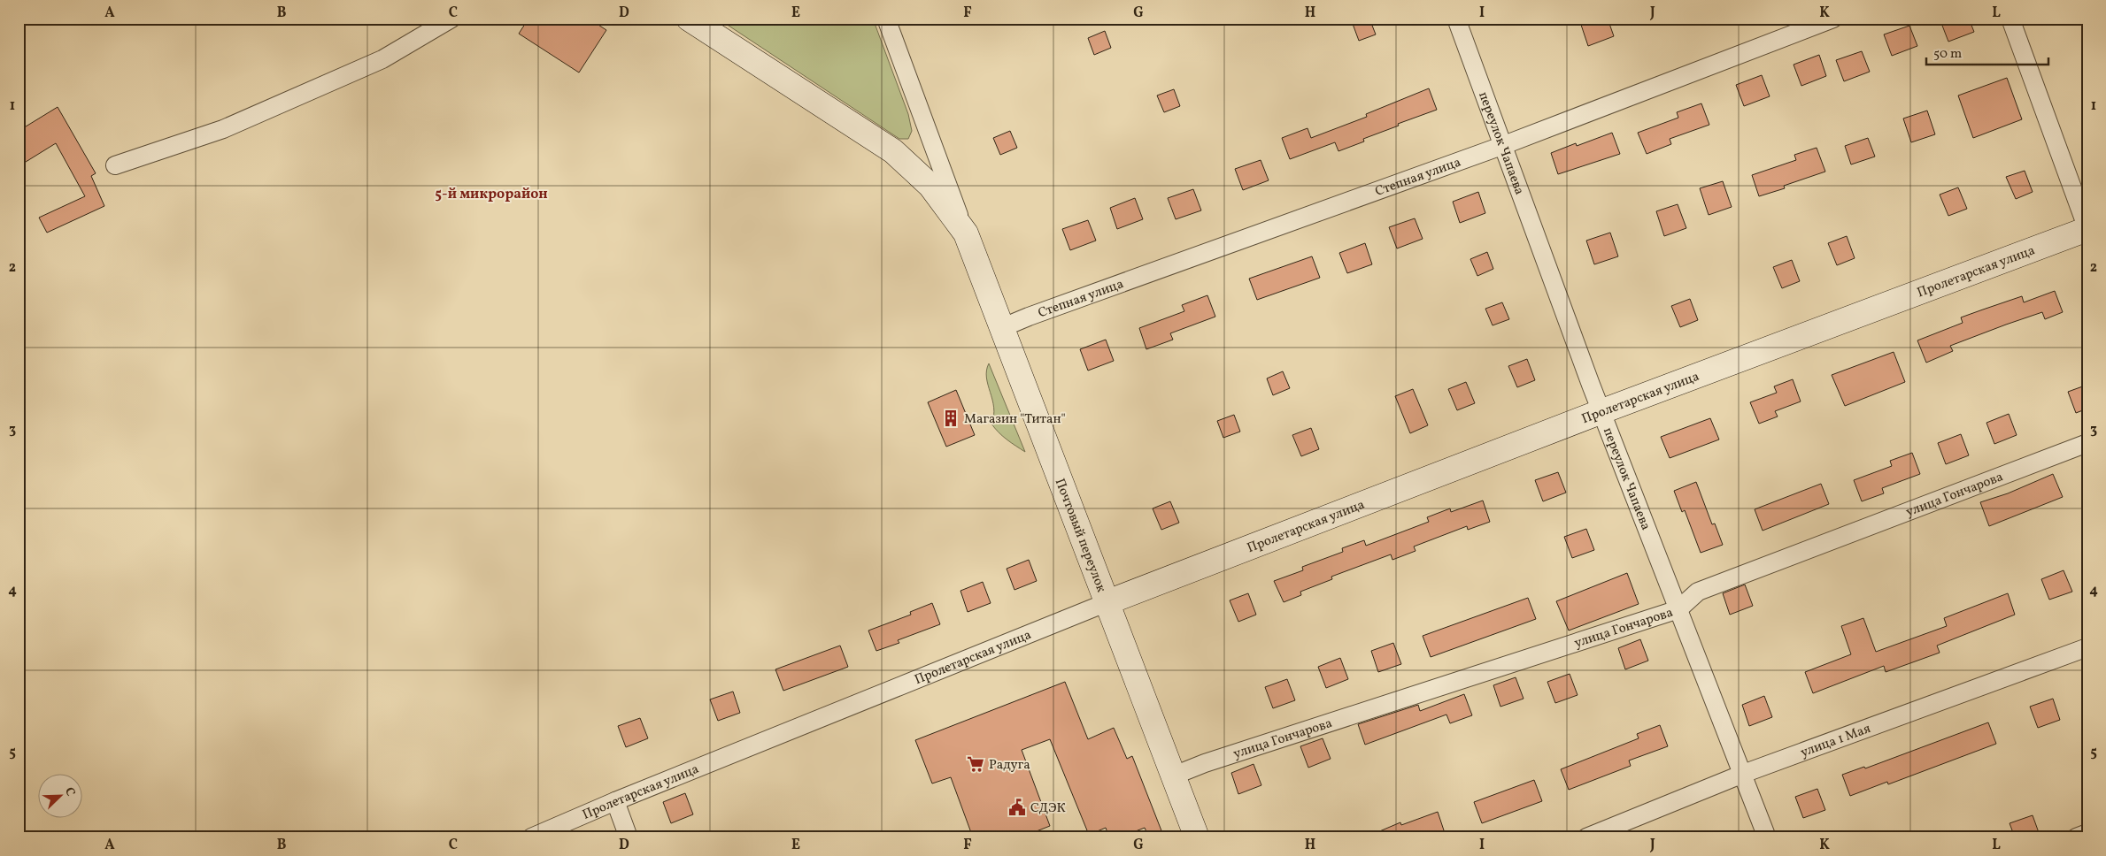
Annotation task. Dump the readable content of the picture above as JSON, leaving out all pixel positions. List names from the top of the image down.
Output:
{
  "streets": {
    "main road": ["Пролетарская улица", "Почтовый переулок"],
    "street": [
      "переулок Чапаева",
      "Степная улица",
      "улица Гончарова",
      "улица 1 Мая"
    ]
  },
  "crossings": [
    ["переулок Чапаева", "Степная улица"],
    ["переулок Чапаева", "Пролетарская улица"],
    ["переулок Чапаева", "улица Гончарова"],
    ["переулок Чапаева", "улица 1 Мая"],
    ["Степная улица", "Почтовый переулок"],
    ["Пролетарская улица", "Почтовый переулок"],
    ["улица Гончарова", "Почтовый переулок"]
  ],
  "districts": ["5-й микрорайон"],
  "places": {
    "building": ["Магазин \"Титан\""],
    "supermarket": ["Радуга"],
    "public building": ["СДЭК"]
  },
  "scale_bar": "50 m",
  "north": "top right",
  "grid": {
    "columns": [
      "A",
      "B",
      "C",
      "D",
      "E",
      "F",
      "G",
      "H",
      "I",
      "J",
      "K",
      "L"
    ],
    "rows": [
      "1",
      "2",
      "3",
      "4",
      "5"
    ]
  }
}
